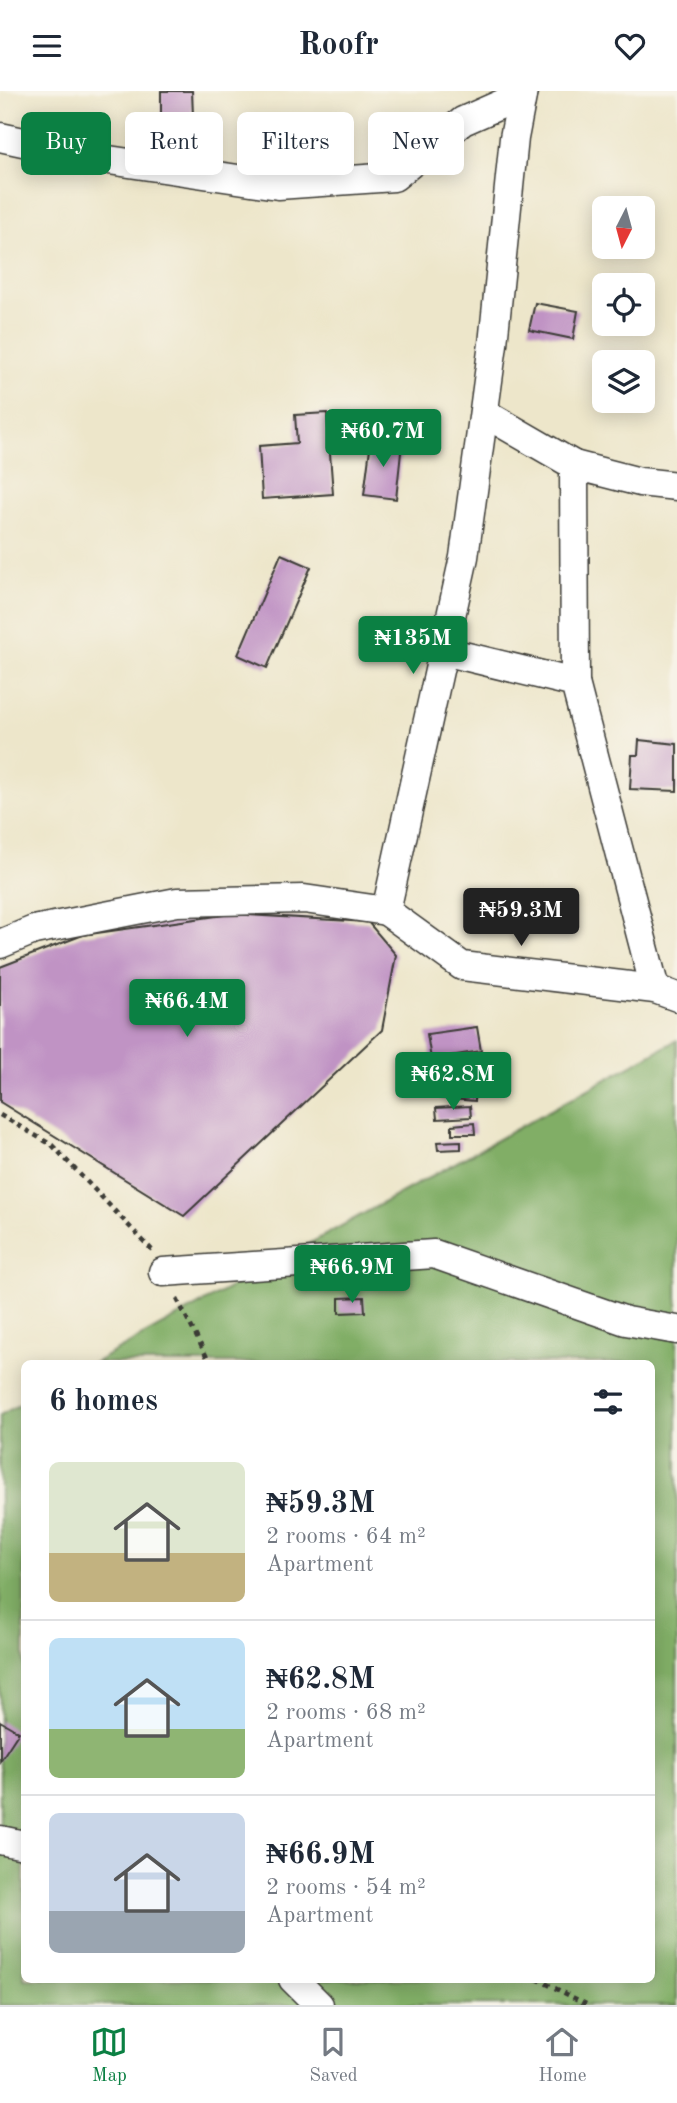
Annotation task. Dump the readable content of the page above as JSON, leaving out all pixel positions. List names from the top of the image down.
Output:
{
  "north": "bottom",
  "page": {
    "header": "Roofr",
    "chip": [
      "Buy",
      "Rent",
      "Filters",
      "New"
    ],
    "price": [
      "₦60.7M",
      "₦135M",
      "₦59.3M",
      "₦66.4M",
      "₦62.8M",
      "₦66.9M"
    ],
    "heading": "6 homes",
    "list": [
      {
        "name": "₦59.3M",
        "note": "2 rooms · 64 m² · Apartment"
      },
      {
        "name": "₦62.8M",
        "note": "2 rooms · 68 m² · Apartment"
      },
      {
        "name": "₦66.9M",
        "note": "2 rooms · 54 m² · Apartment"
      }
    ],
    "tabs": ["Map", "Saved", "Home"]
  }
}
